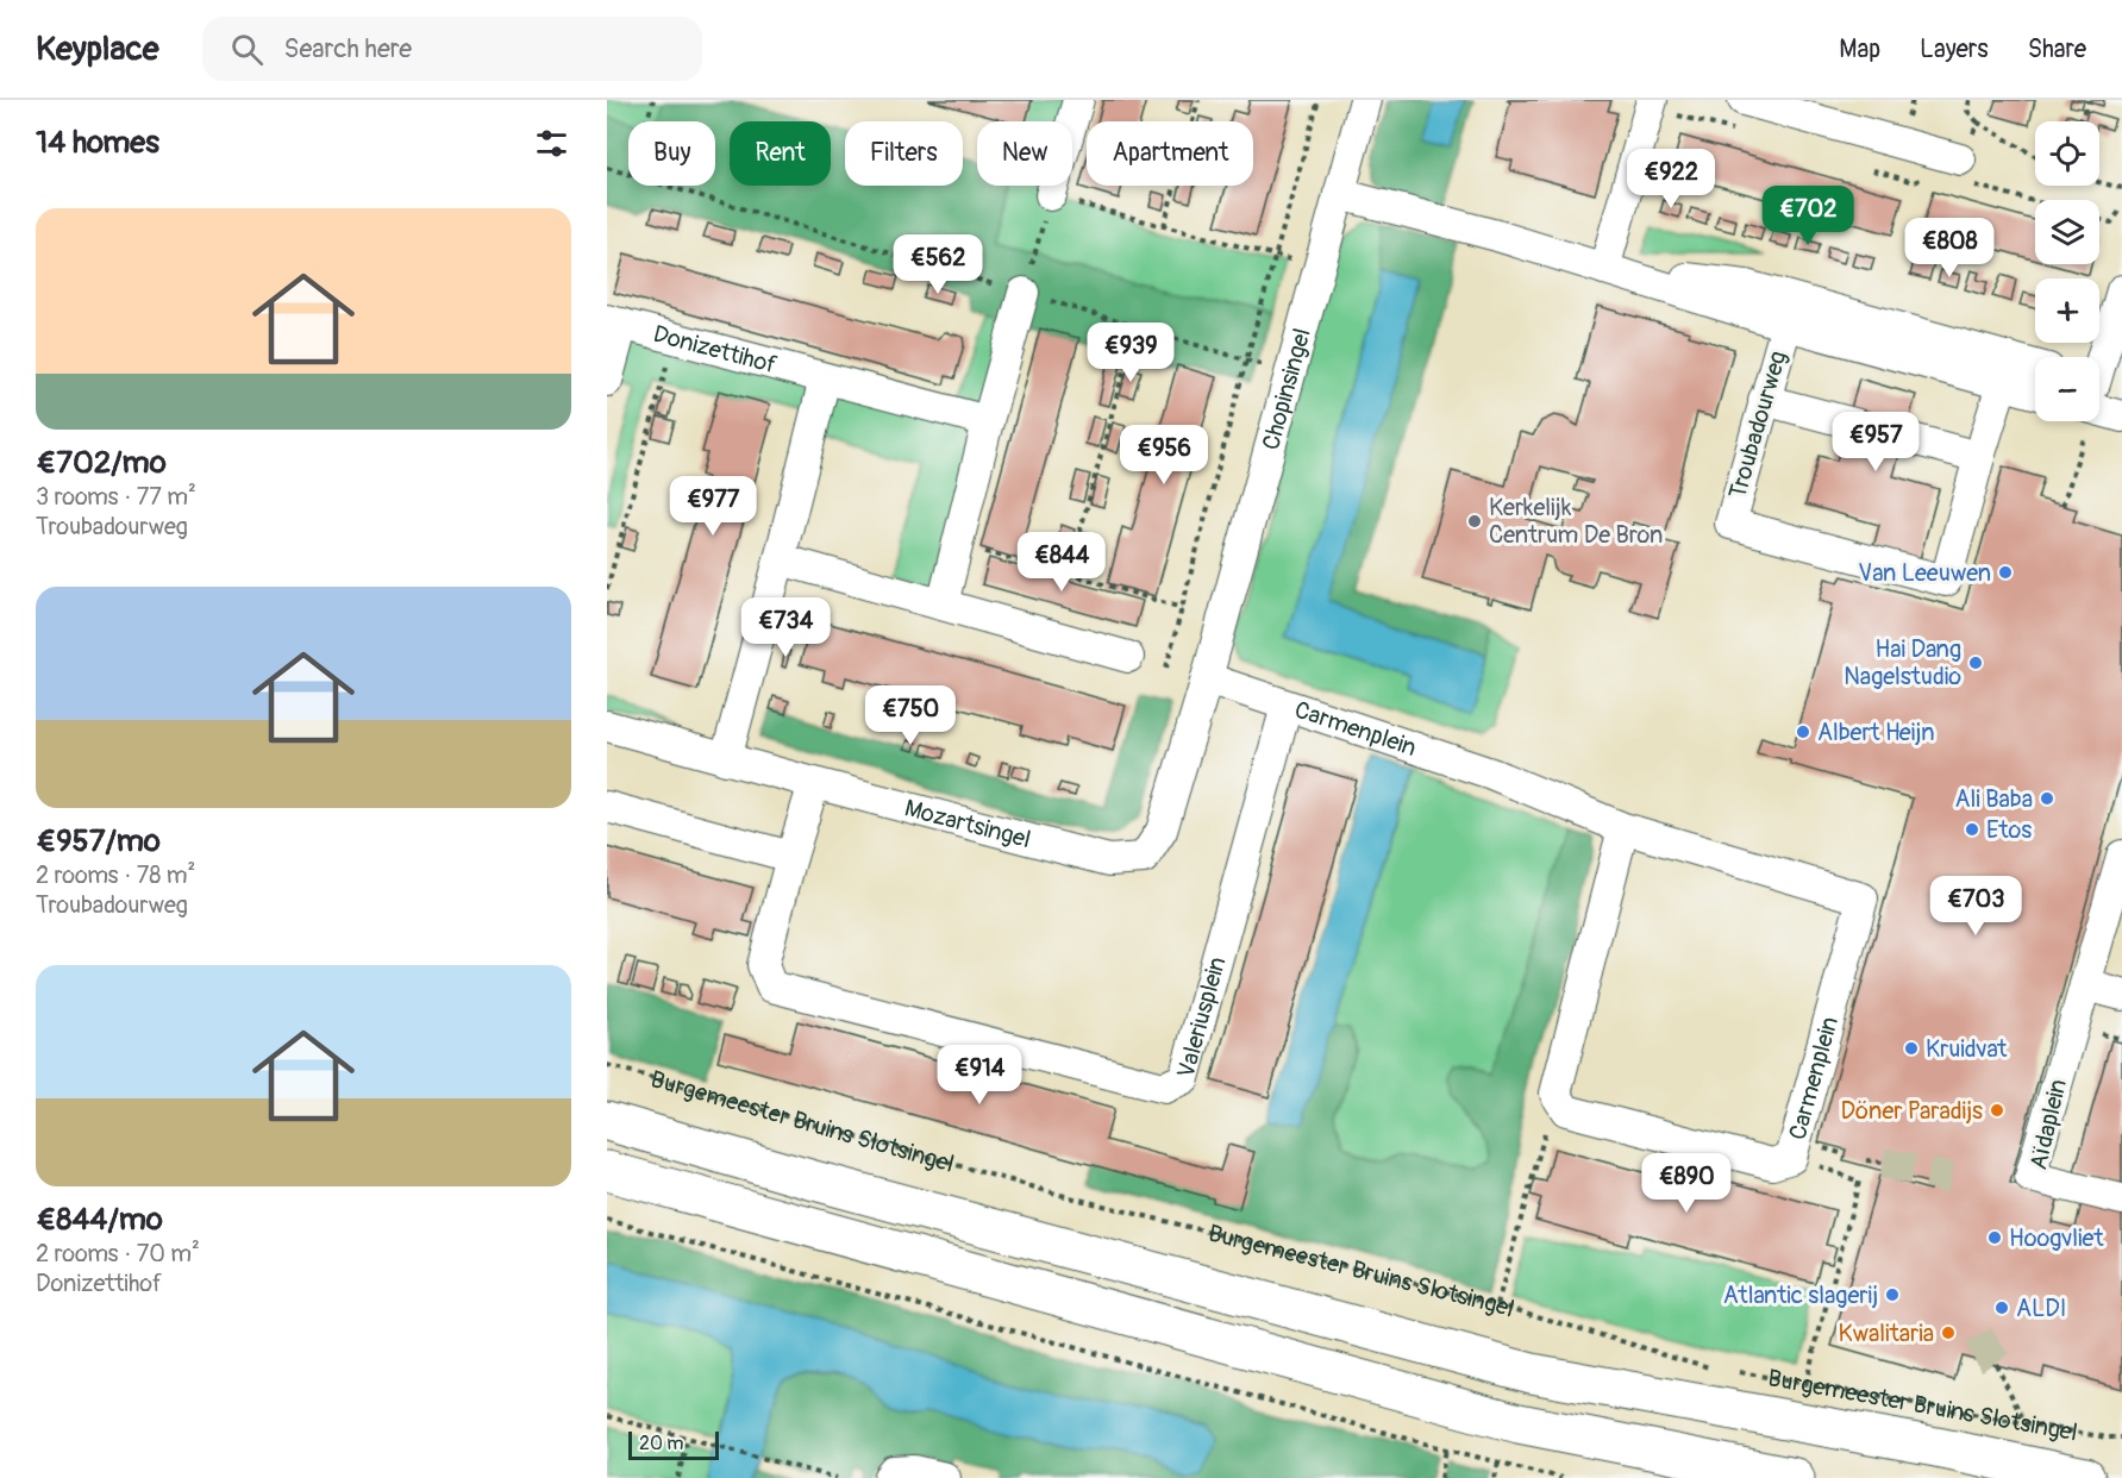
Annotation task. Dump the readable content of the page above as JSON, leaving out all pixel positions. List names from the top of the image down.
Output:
{
  "streets": {
    "main road": ["Burgemeester Bruins Slotsingel"],
    "street": [
      "Donizettihof",
      "Chopinsingel",
      "Troubadourweg",
      "Carmenplein",
      "Mozartsingel",
      "Valeriusplein",
      "Aïdaplein"
    ]
  },
  "crossings": [
    ["Chopinsingel", "Troubadourweg"],
    ["Chopinsingel", "Carmenplein"],
    ["Chopinsingel", "Mozartsingel"],
    ["Carmenplein", "Mozartsingel"],
    ["Carmenplein", "Valeriusplein"],
    ["Mozartsingel", "Valeriusplein"]
  ],
  "places": [
    "Kerkelijk Centrum De Bron",
    "Van Leeuwen",
    "Hai Dang Nagelstudio",
    "Albert Heijn",
    "Ali Baba",
    "Etos",
    "Kruidvat",
    "Döner Paradijs",
    "Hoogvliet",
    "Atlantic slagerij",
    "ALDI",
    "Kwalitaria"
  ],
  "scale_bar": "20 m",
  "page": {
    "header": "Keyplace",
    "search": "Search here",
    "nav": ["Map", "Layers", "Share"],
    "heading": "14 homes",
    "map_buttons": ["+", "−"],
    "chip": [
      "Buy",
      "Rent",
      "Filters",
      "New",
      "Apartment"
    ],
    "price": [
      "€922",
      "€702",
      "€808",
      "€562",
      "€939",
      "€957",
      "€956",
      "€977",
      "€844",
      "€734",
      "€750",
      "€703",
      "€914",
      "€890"
    ],
    "list": [
      {
        "name": "€702/mo",
        "note": "3 rooms · 77 m² · Troubadourweg"
      },
      {
        "name": "€957/mo",
        "note": "2 rooms · 78 m² · Troubadourweg"
      },
      {
        "name": "€844/mo",
        "note": "2 rooms · 70 m² · Donizettihof"
      }
    ],
    "scale": "20 m"
  }
}
